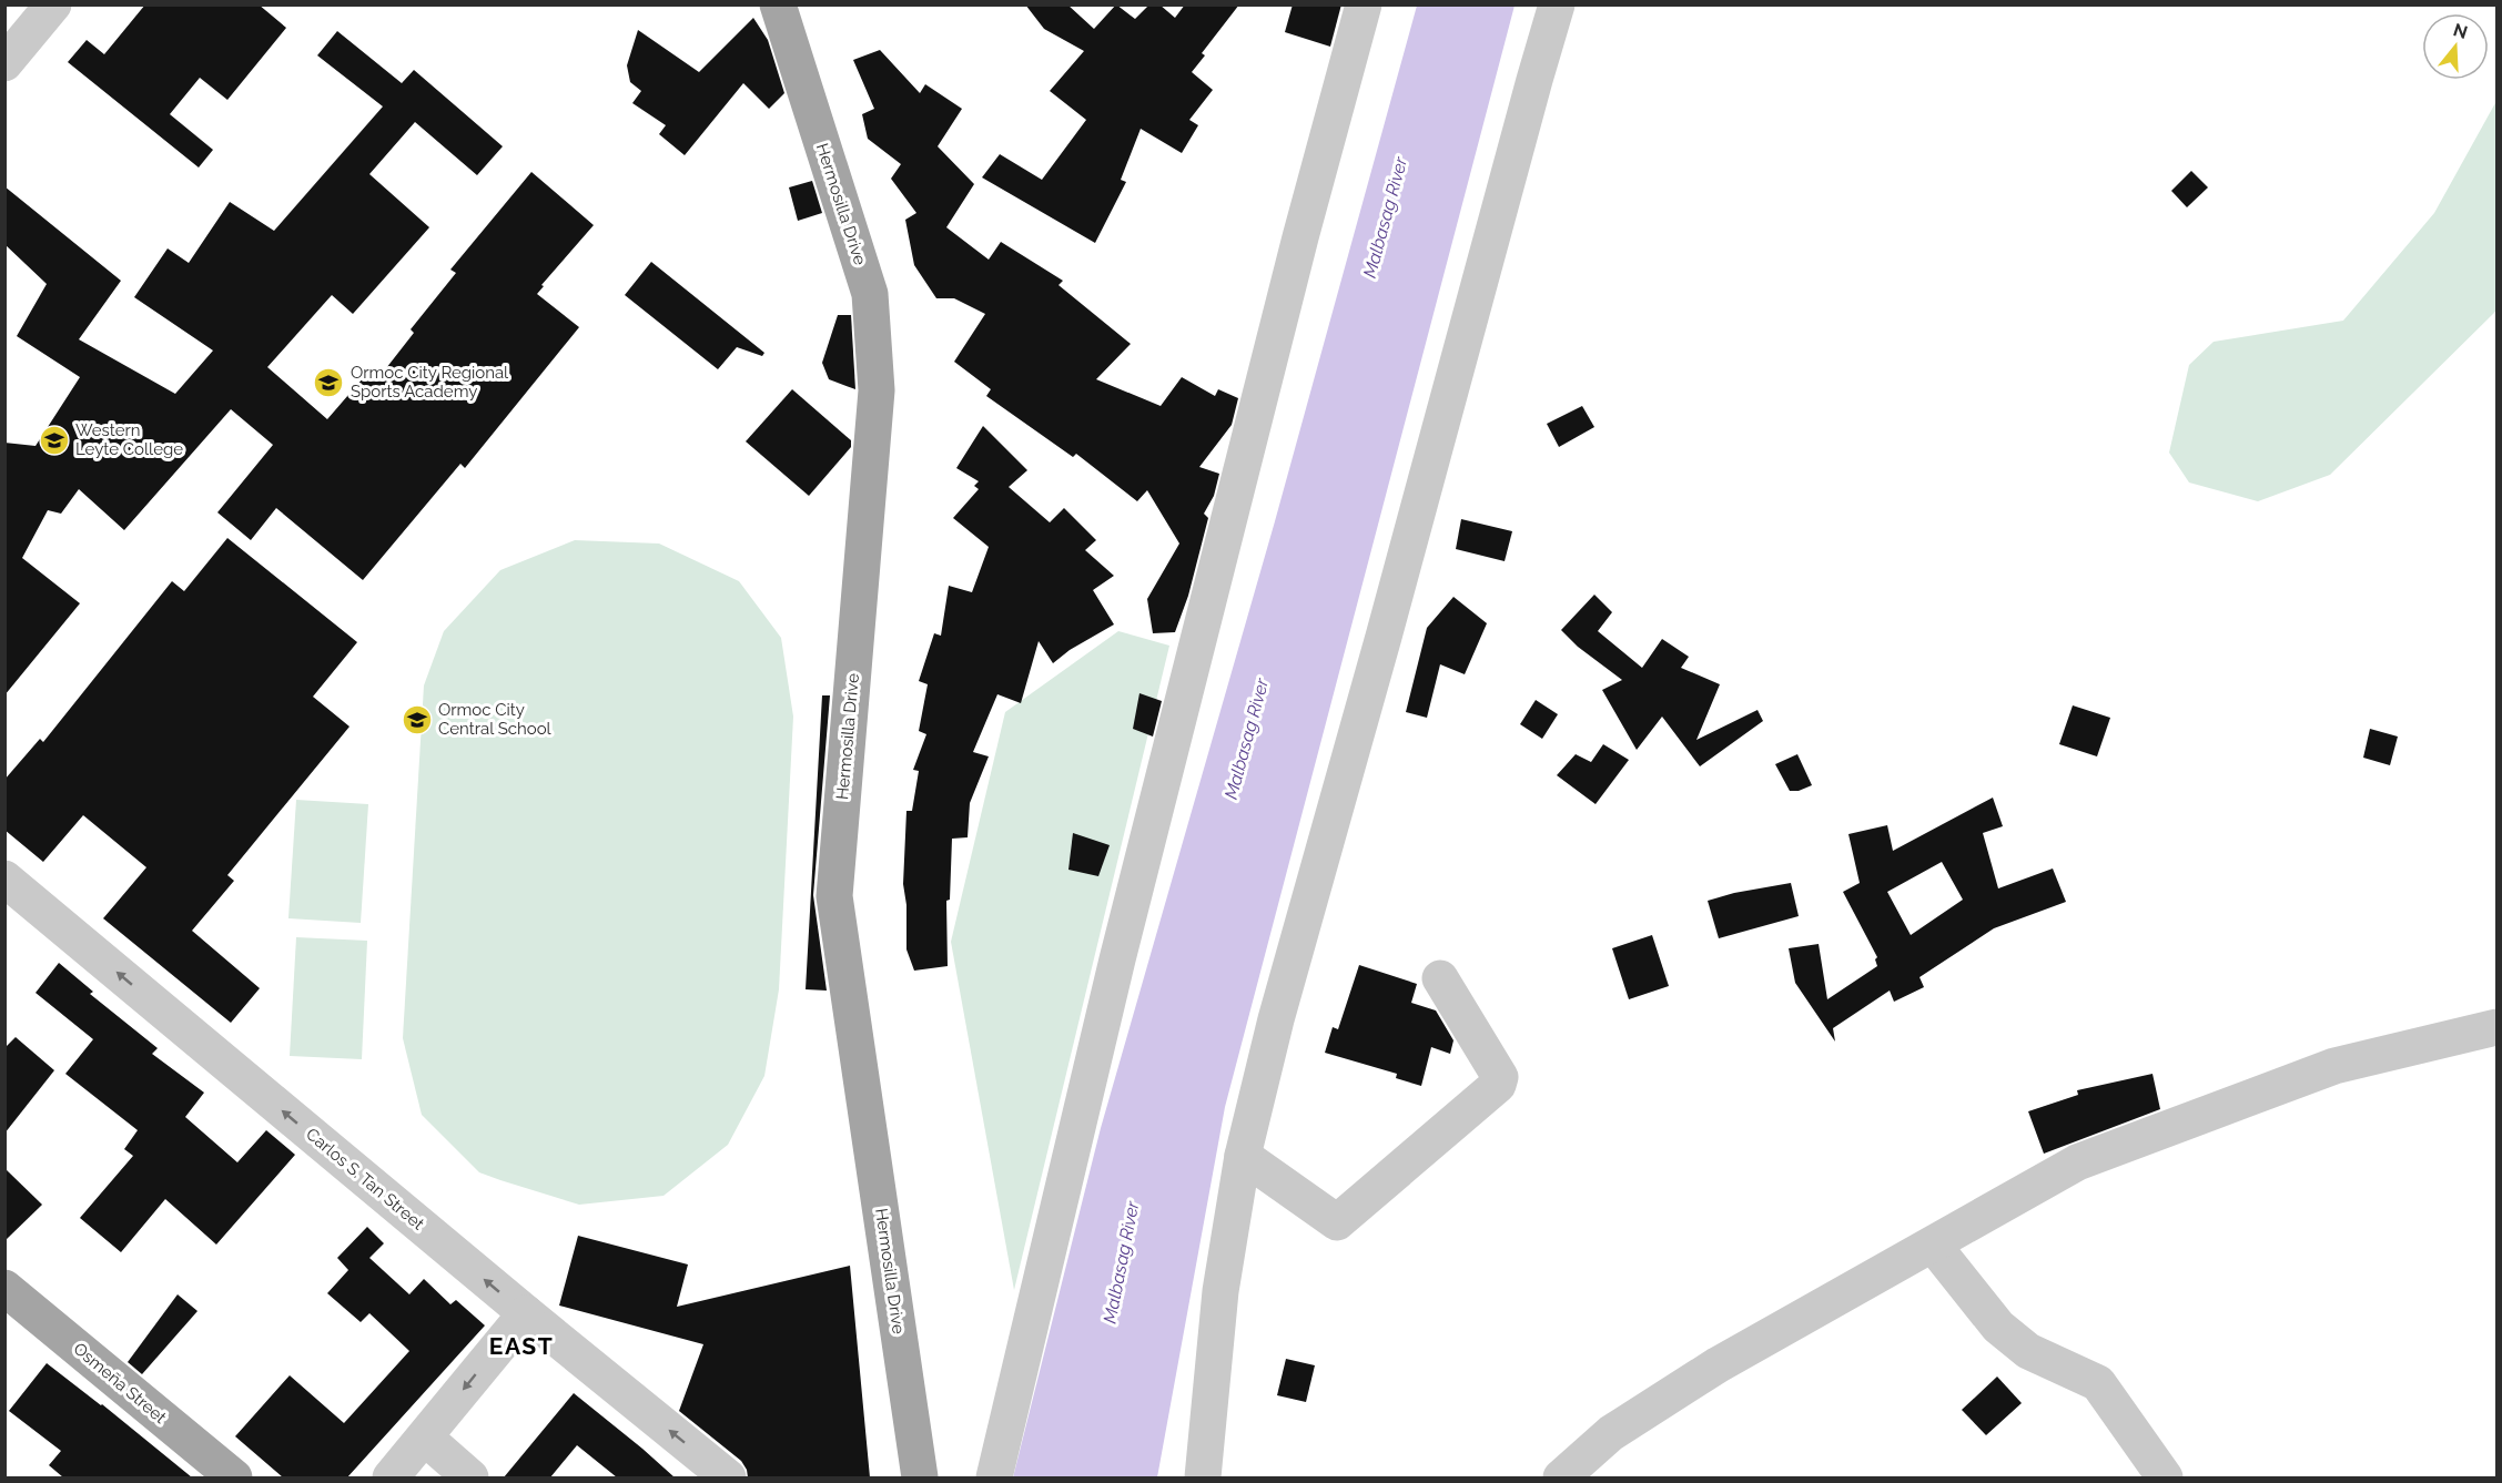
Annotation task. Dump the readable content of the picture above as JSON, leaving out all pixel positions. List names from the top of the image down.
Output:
{
  "streets": {
    "main road": ["Hermosilla Drive", "Osmeña Street"],
    "street": ["Carlos S. Tan Street"]
  },
  "one_way": ["Carlos S. Tan Street"],
  "districts": ["EAST"],
  "water": ["Malbasag River"],
  "places": {
    "school or university": ["Ormoc City Regional Sports Academy", "Western Leyte College", "Ormoc City Central School"]
  },
  "north": "top"
}
